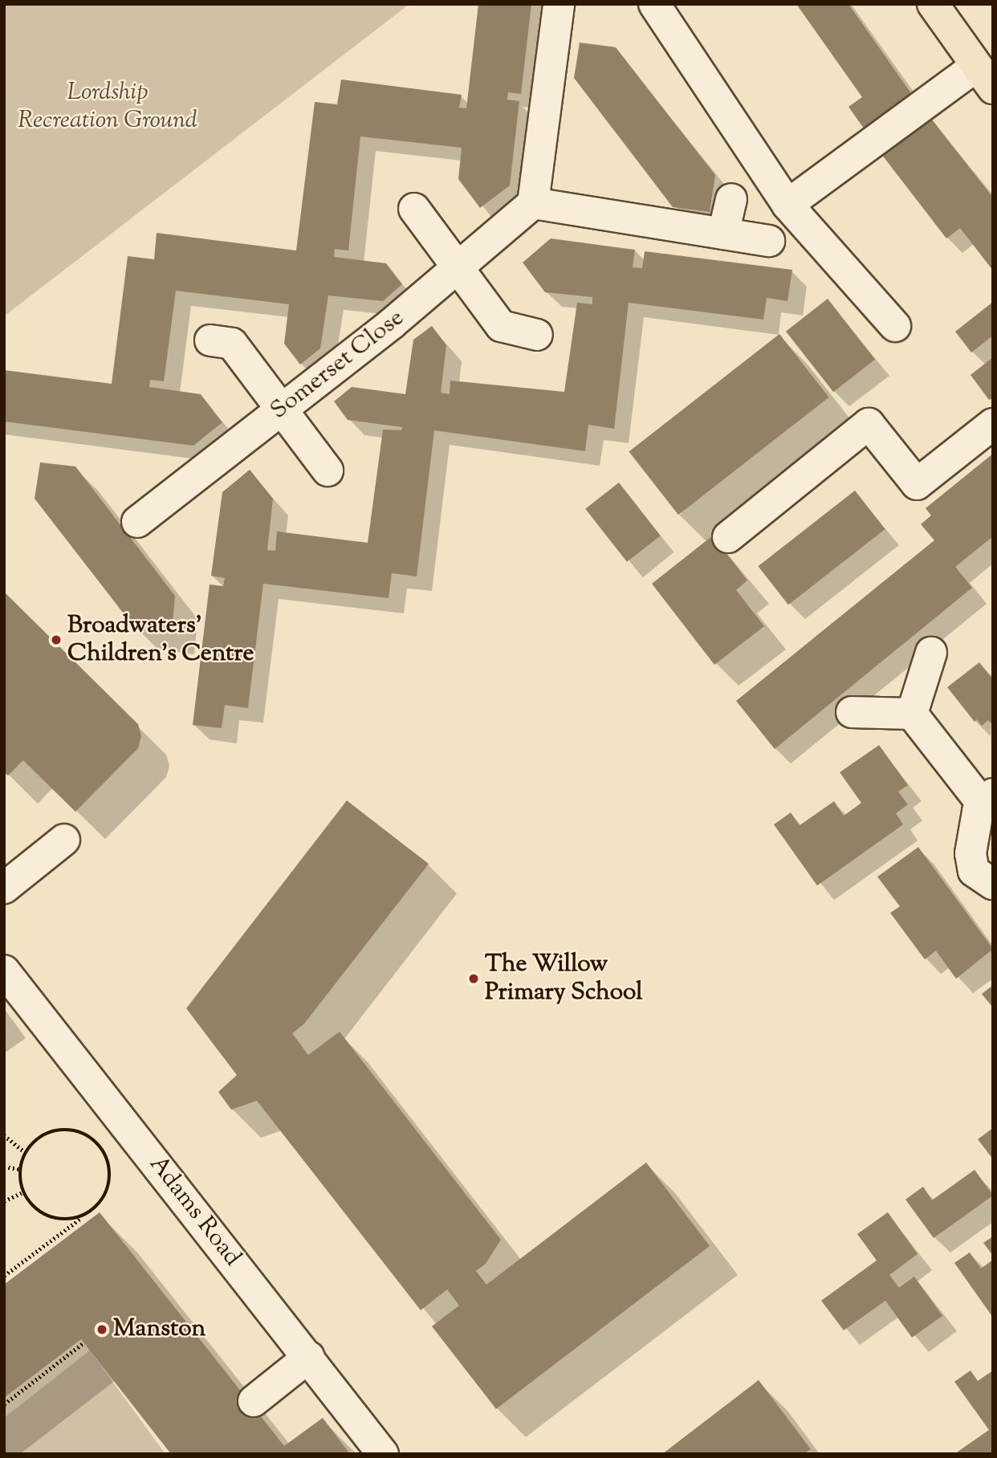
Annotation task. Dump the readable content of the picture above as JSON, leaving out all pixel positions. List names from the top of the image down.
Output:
{
  "streets": {
    "street": ["Somerset Close", "Adams Road"]
  },
  "parks": ["Lordship Recreation Ground"],
  "places": ["Broadwaters' Children's Centre", "The Willow Primary School", "Manston"]
}
